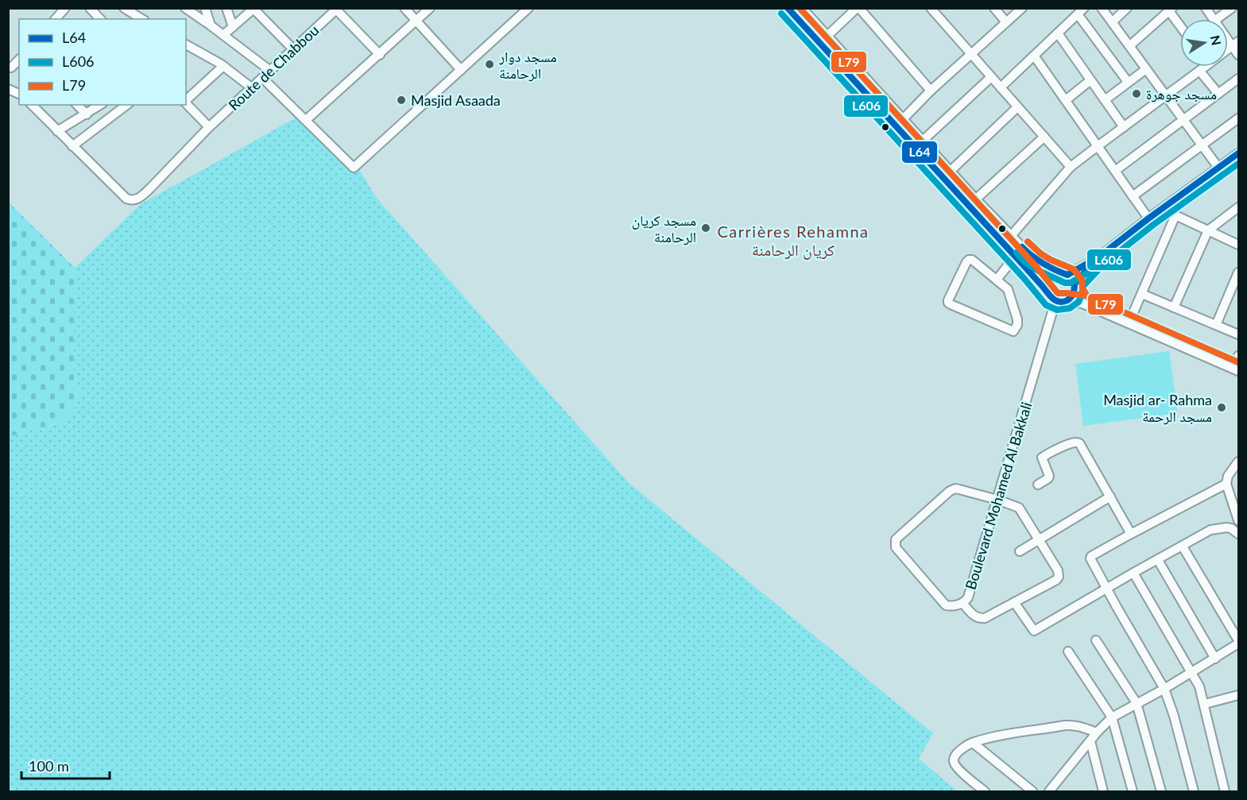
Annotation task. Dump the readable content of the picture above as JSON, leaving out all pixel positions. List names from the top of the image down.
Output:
{
  "streets": {
    "street": ["Route de Chabbou", "Boulevard Mohamed Al Bakkali"]
  },
  "districts": ["Carrières Rehamna كريان الرحامنة"],
  "places": [
    "مسجد دوار الرحامنة",
    "مسجد جوهرة",
    "Masjid Asaada",
    "مسجد كريان الرحامنة",
    "Masjid ar- Rahma مسجد الرحمة"
  ],
  "lines": ["transit line L64", "transit line L79", "transit line L606"],
  "legend": ["L64", "L606", "L79"],
  "scale_bar": "100 m",
  "north": "right"
}
